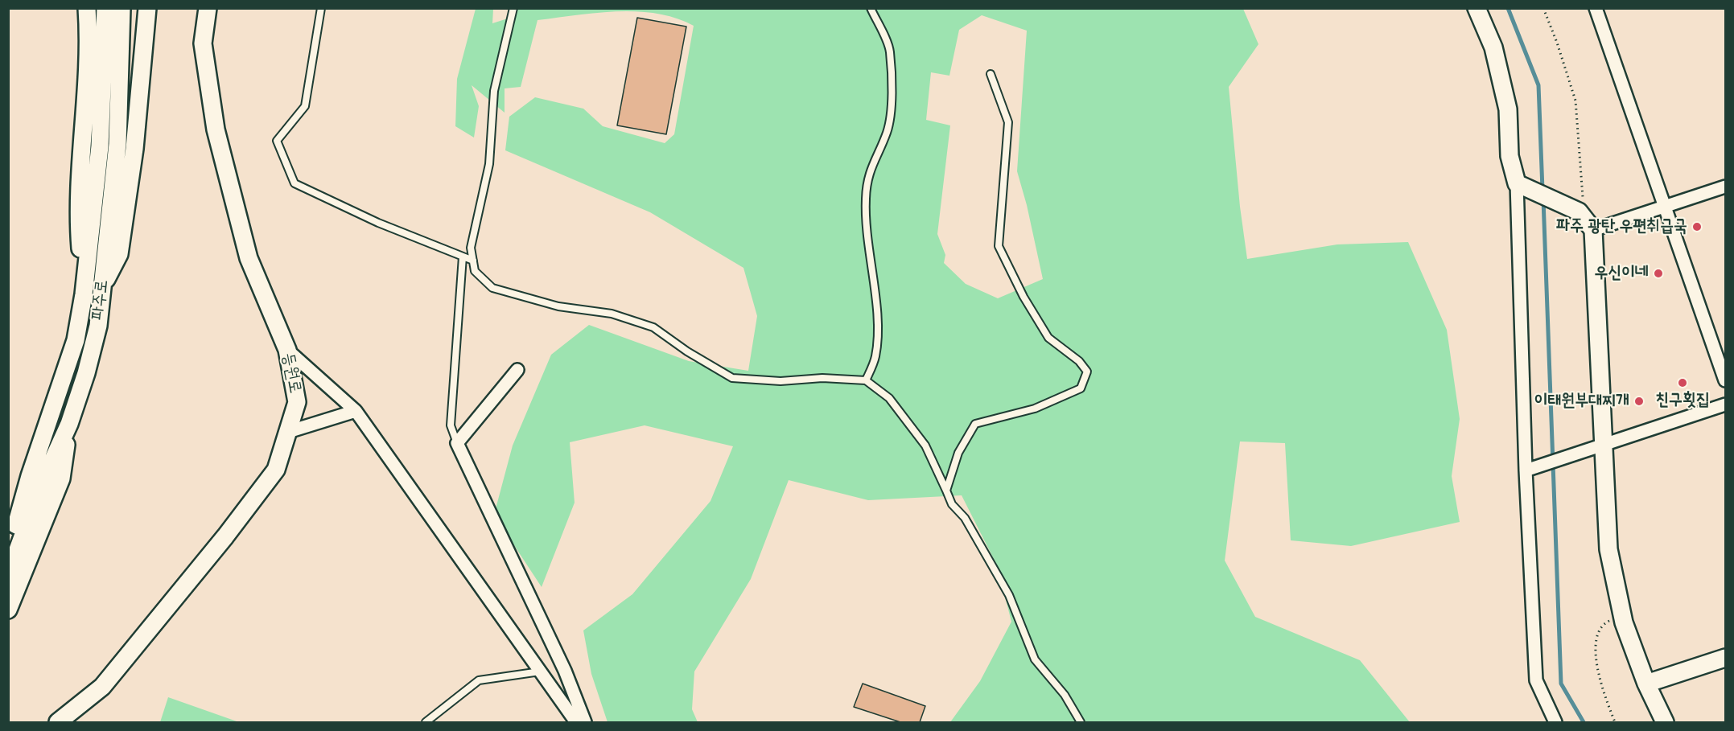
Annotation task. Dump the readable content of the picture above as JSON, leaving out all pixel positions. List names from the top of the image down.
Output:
{
  "streets": {
    "main road": ["파주로", "등원로"]
  },
  "places": [
    "파주 광탄 우편취급국",
    "우신이네",
    "친구횟집",
    "이태원부대찌개"
  ]
}
